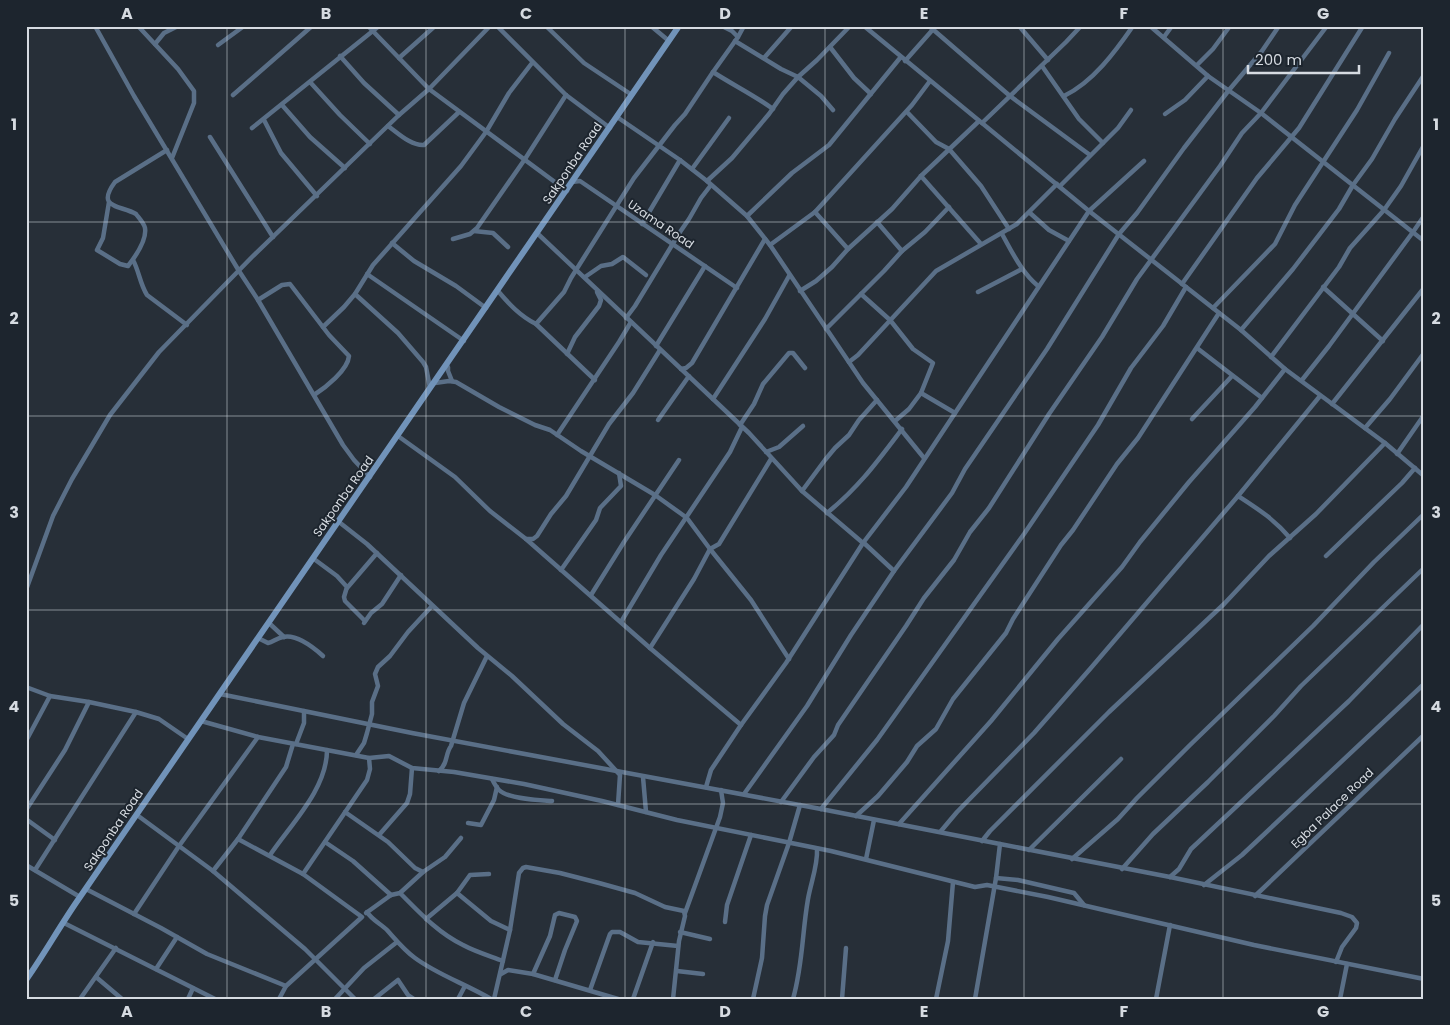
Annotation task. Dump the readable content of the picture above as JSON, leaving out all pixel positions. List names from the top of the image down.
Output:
{
  "streets": {
    "main road": ["Sakponba Road"],
    "street": ["Uzama Road", "Egba Palace Road"]
  },
  "crossings": [
    ["Sakponba Road", "Uzama Road"]
  ],
  "scale_bar": "200 m",
  "grid": {
    "columns": [
      "A",
      "B",
      "C",
      "D",
      "E",
      "F",
      "G"
    ],
    "rows": [
      "1",
      "2",
      "3",
      "4",
      "5"
    ]
  }
}
